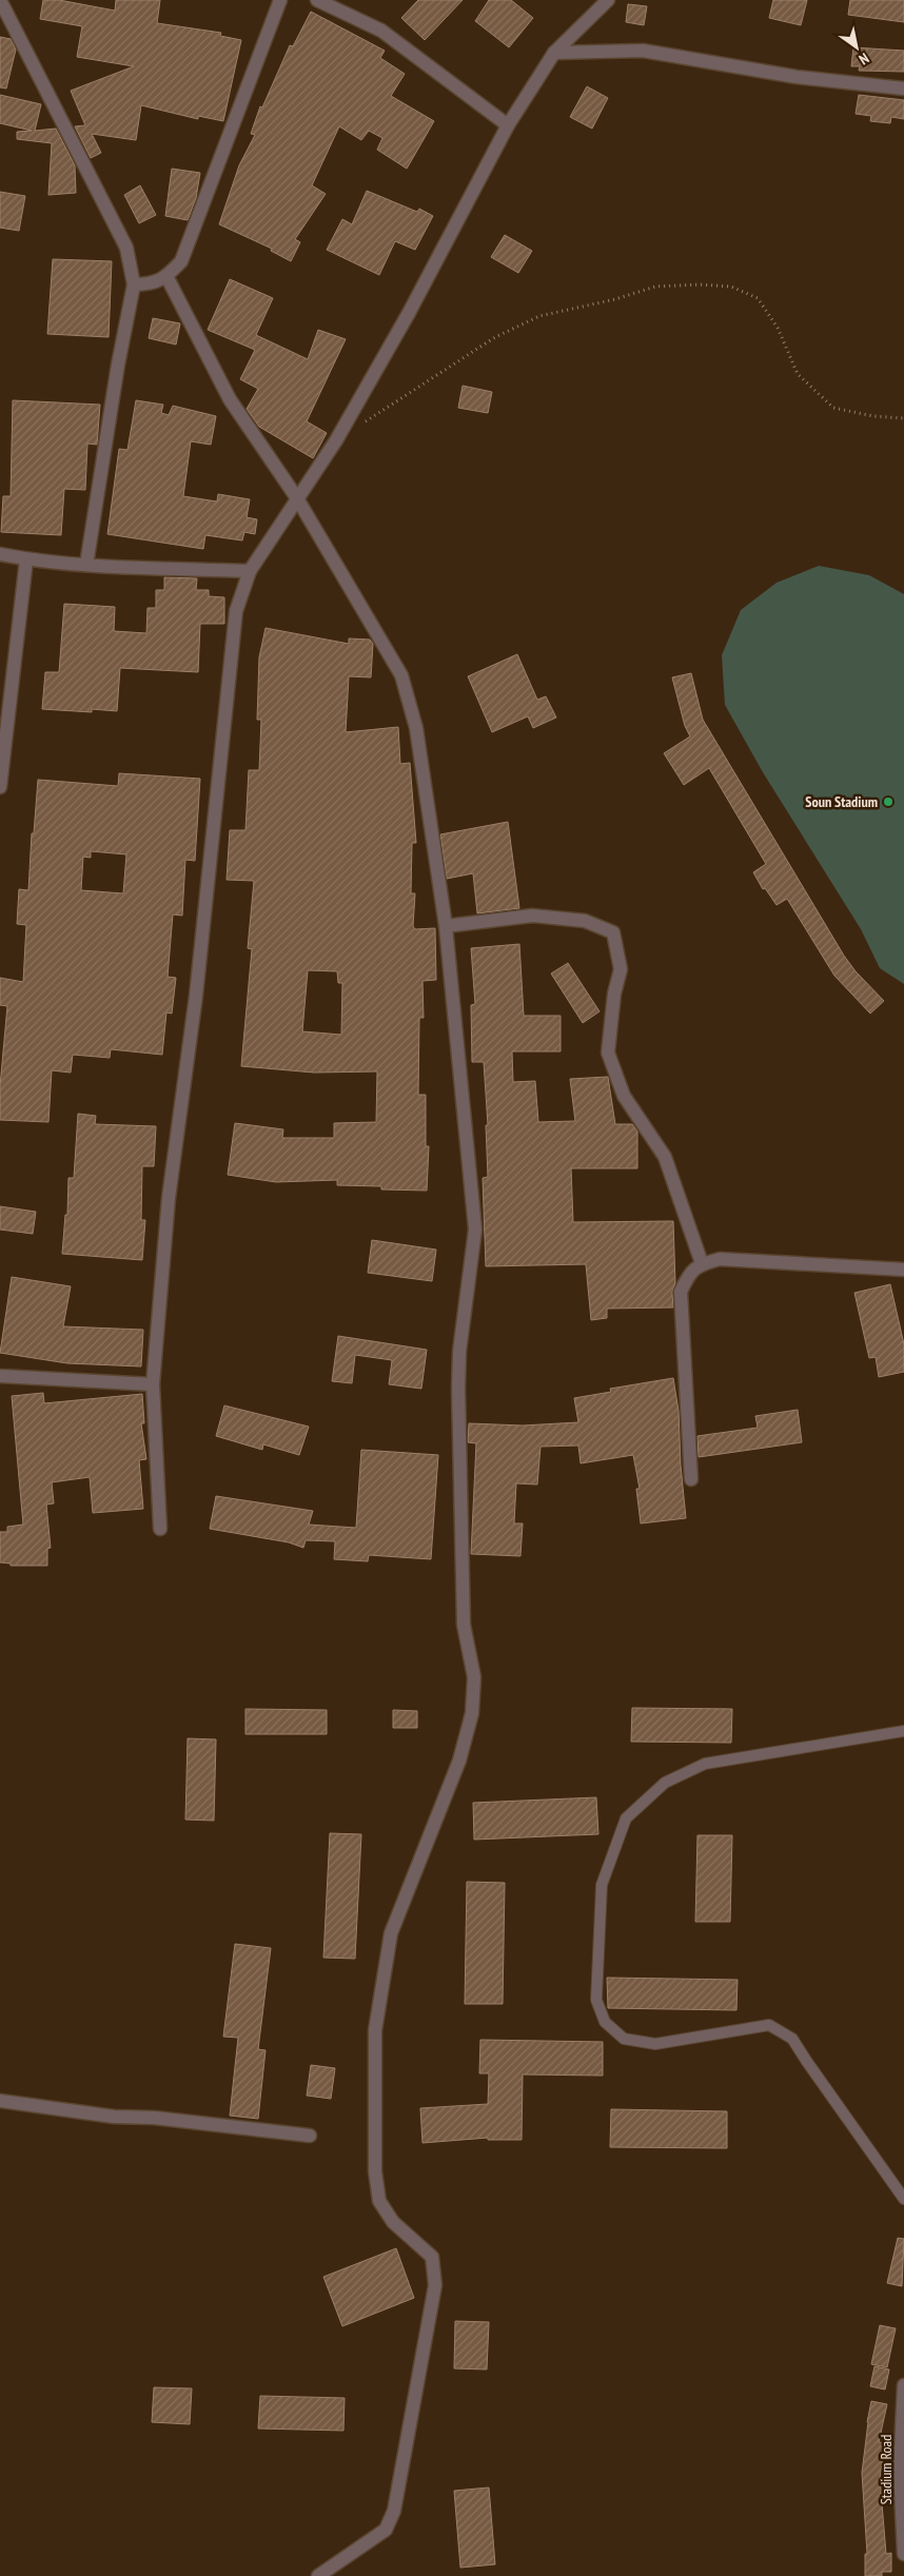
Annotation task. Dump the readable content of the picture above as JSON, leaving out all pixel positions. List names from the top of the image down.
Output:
{
  "streets": {
    "street": ["Stadium Road"]
  },
  "places": ["Soun Stadium"],
  "north": "bottom right"
}
